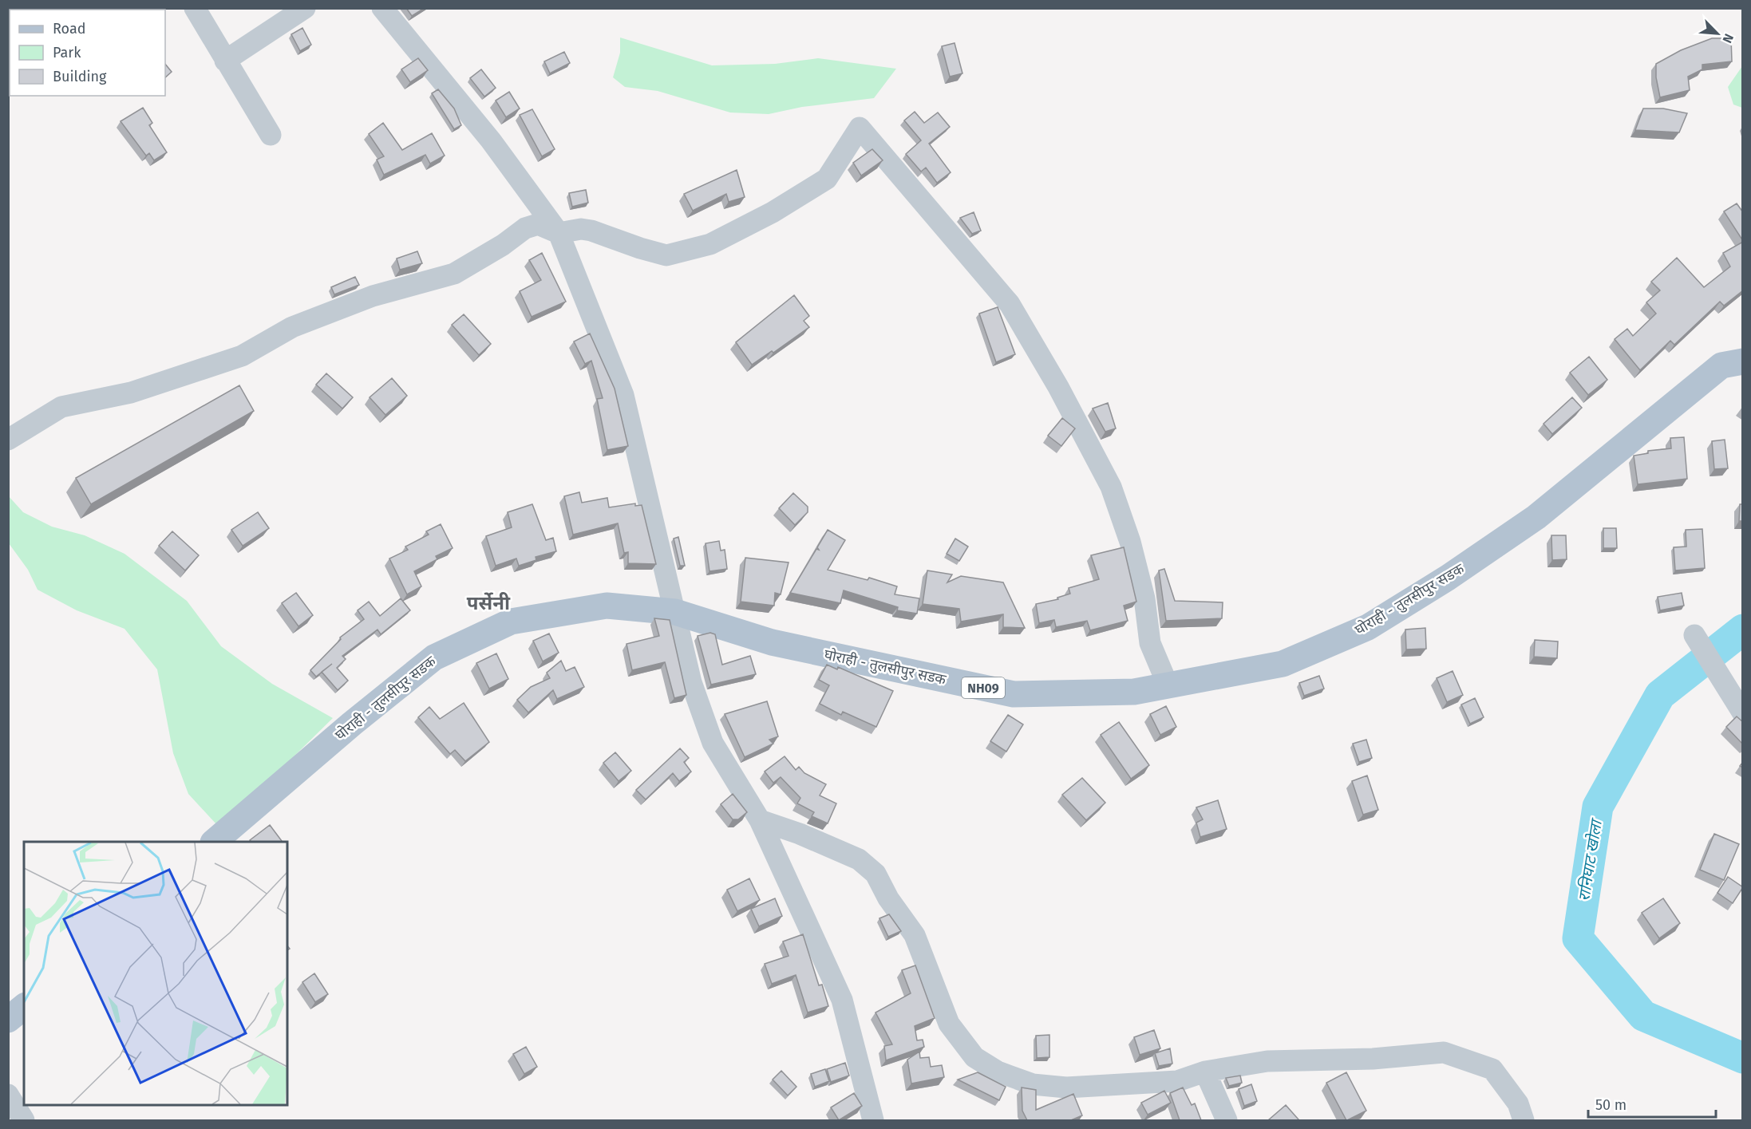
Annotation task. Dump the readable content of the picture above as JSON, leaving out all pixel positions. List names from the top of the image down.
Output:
{
  "streets": {
    "main road": ["घोराही - तुलसीपुर सडक", "NH09"]
  },
  "districts": ["पर्सेनी"],
  "water": ["रानिघाट खोला"],
  "legend": ["Road", "Park", "Building"],
  "scale_bar": "50 m",
  "north": "bottom right"
}
